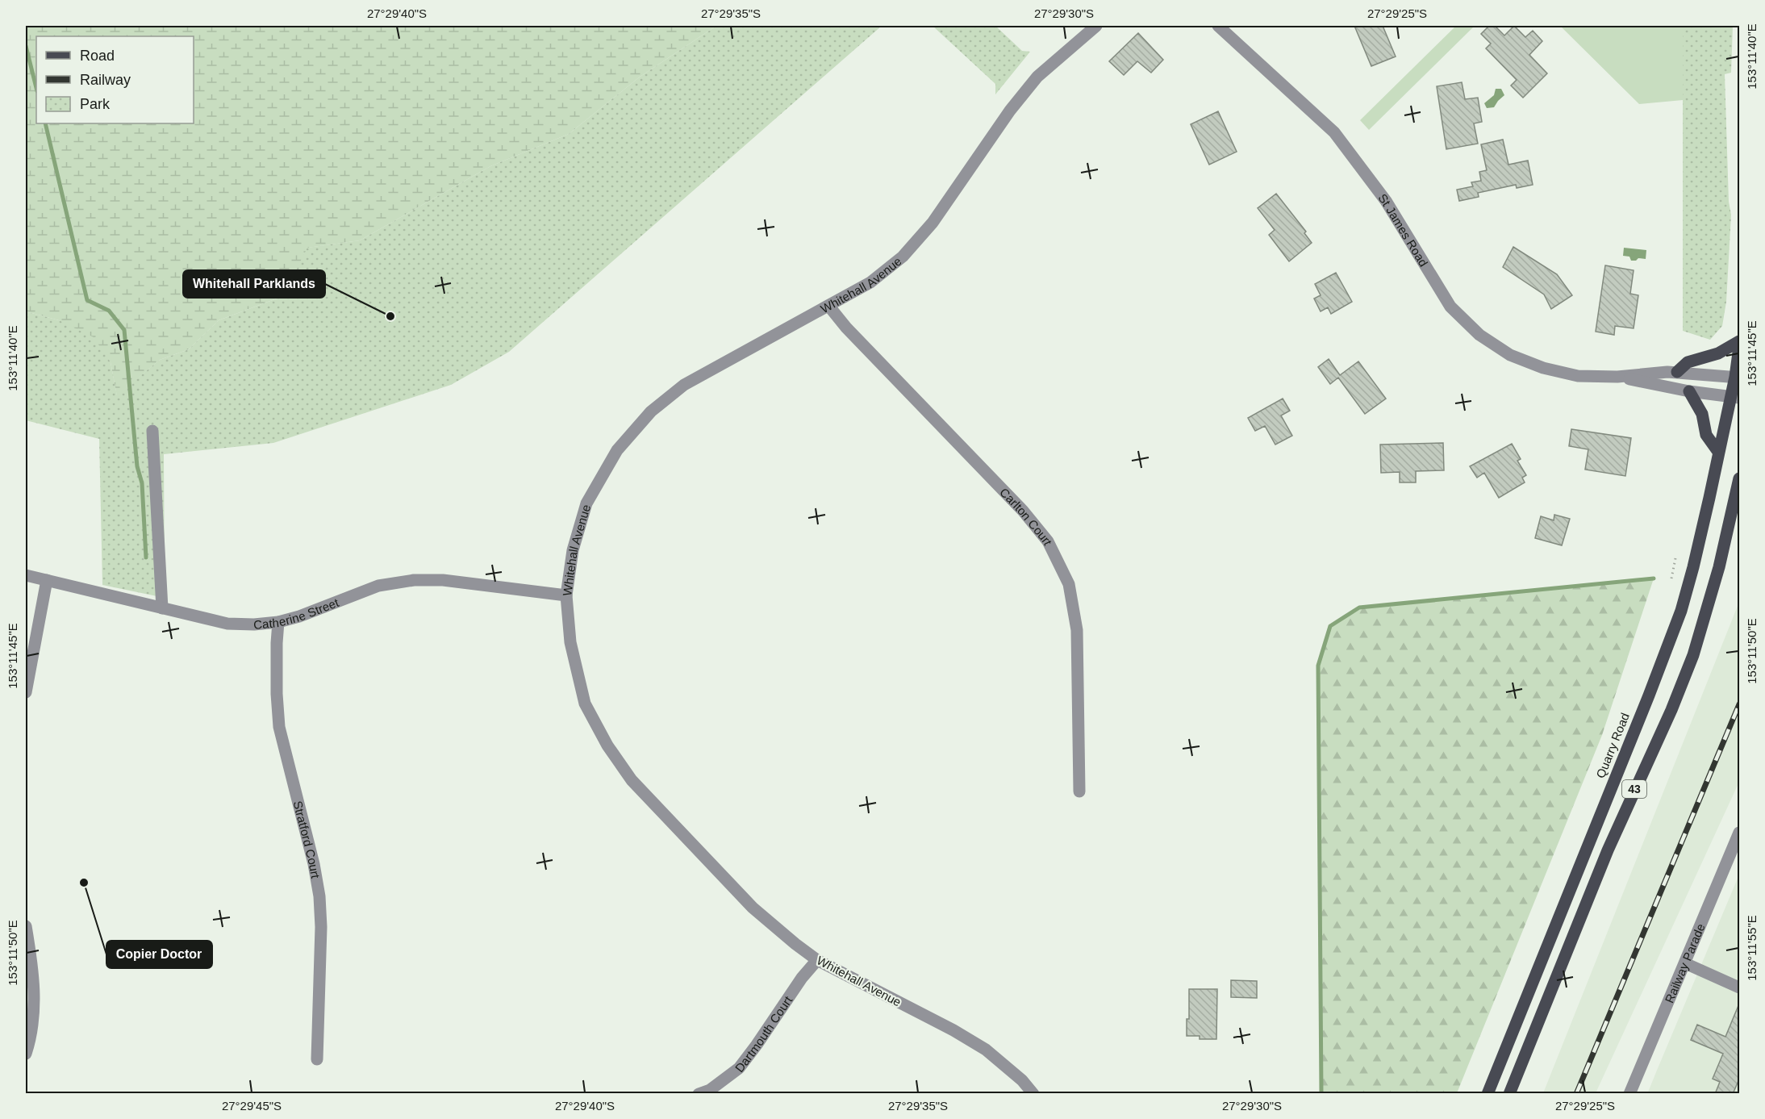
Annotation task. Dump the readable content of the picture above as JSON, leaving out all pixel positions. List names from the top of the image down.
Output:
{
  "streets": {
    "main road": ["Quarry Road", "43"],
    "street": [
      "St James Road",
      "Whitehall Avenue",
      "Carlton Court",
      "Catherine Street",
      "Stratford Court",
      "Railway Parade",
      "Dartmouth Court"
    ]
  },
  "crossings": [
    ["St James Road", "Quarry Road"],
    ["St James Road", "43"],
    ["Whitehall Avenue", "Carlton Court"],
    ["Whitehall Avenue", "Catherine Street"],
    ["Whitehall Avenue", "Dartmouth Court"],
    ["Catherine Street", "Stratford Court"],
    ["Quarry Road", "43"]
  ],
  "places": ["Whitehall Parklands", "Copier Doctor"],
  "legend": ["Road", "Railway", "Park"],
  "coordinates": [
    "27°29'40\"S",
    "27°29'35\"S",
    "27°29'30\"S",
    "27°29'25\"S",
    "153°11'40\"E",
    "153°11'45\"E",
    "153°11'50\"E",
    "153°11'55\"E",
    "27°29'45\"S"
  ]
}
